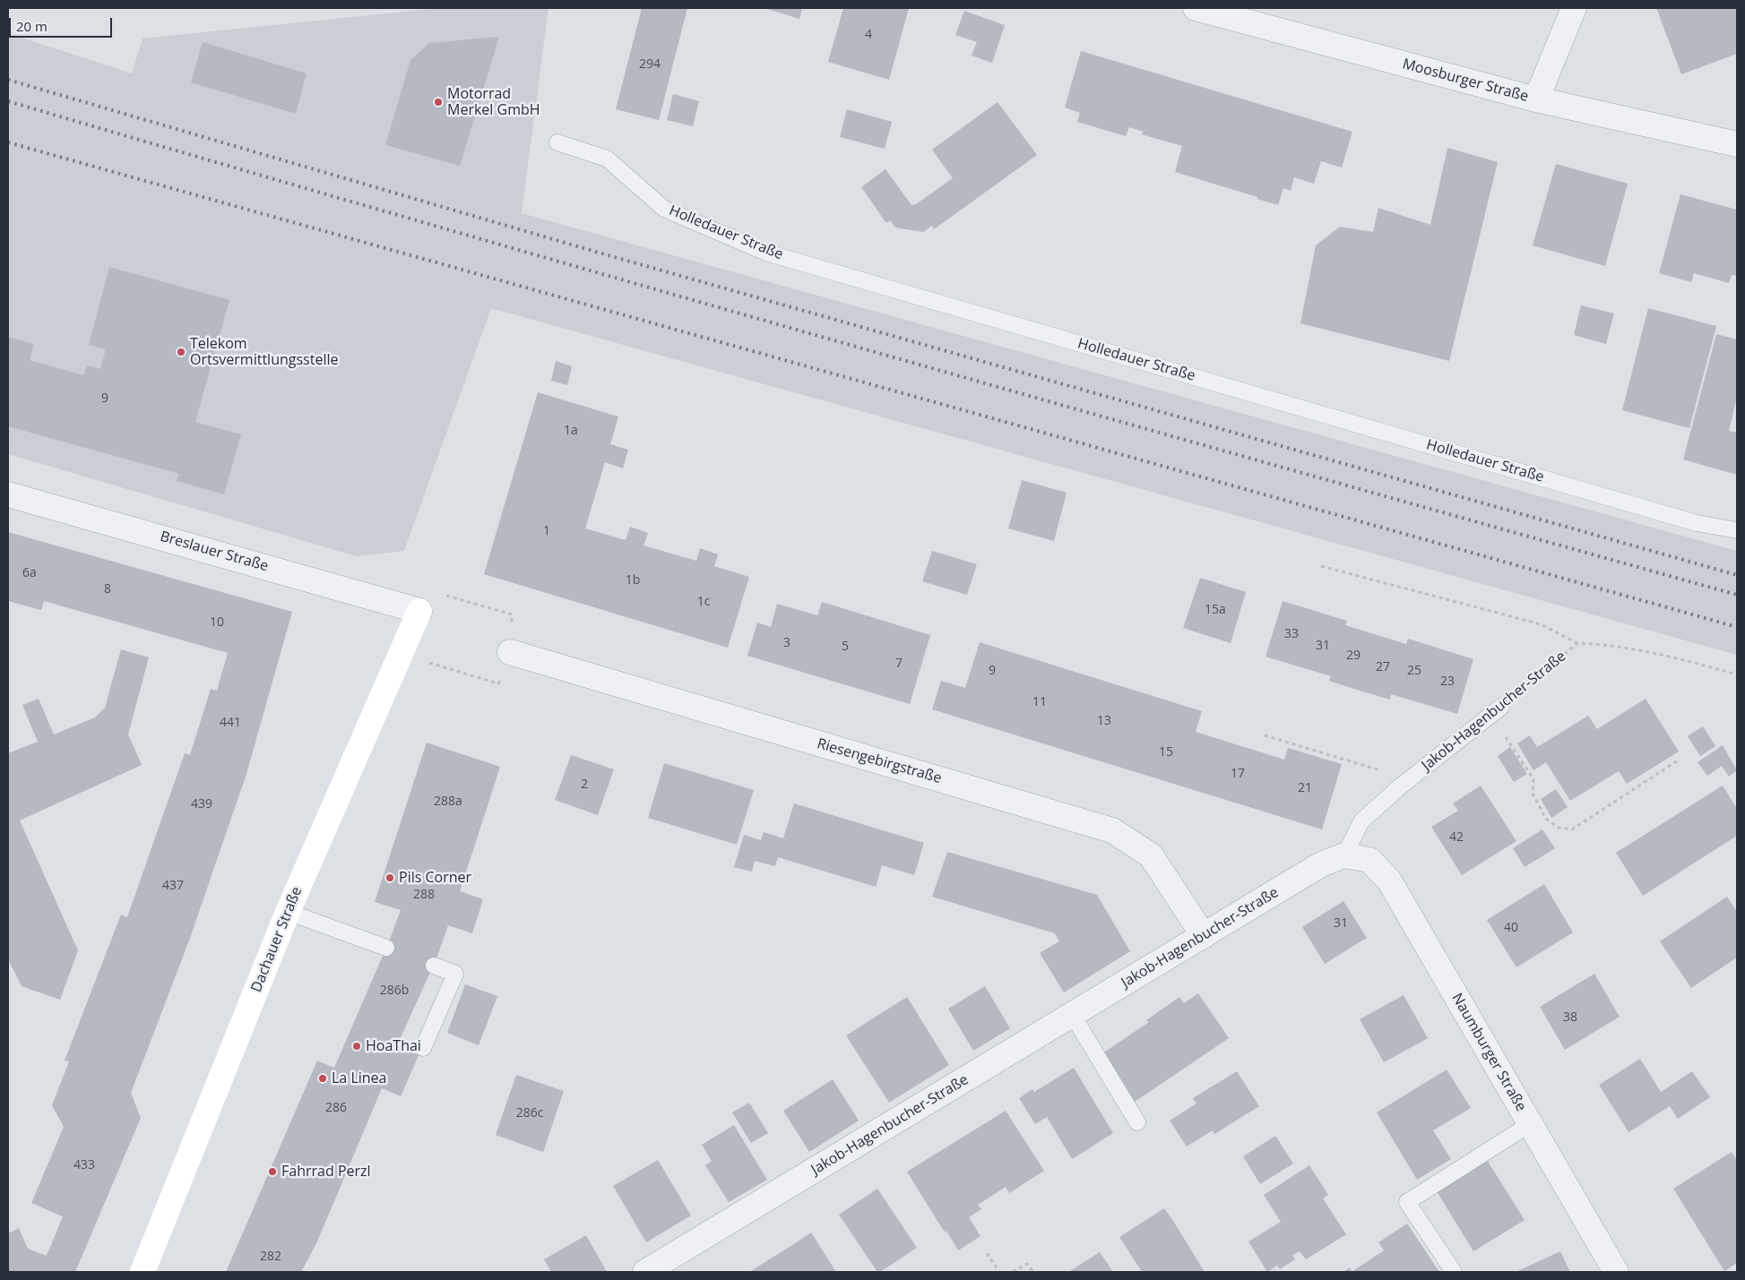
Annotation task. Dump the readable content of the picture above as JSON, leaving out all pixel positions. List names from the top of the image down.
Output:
{
  "streets": {
    "main road": ["Dachauer Straße"],
    "street": [
      "Moosburger Straße",
      "Breslauer Straße",
      "Jakob-Hagenbucher-Straße",
      "Riesengebirgstraße",
      "Naumburger Straße"
    ],
    "lane": ["Holledauer Straße"]
  },
  "crossings": [
    ["Breslauer Straße", "Dachauer Straße"],
    ["Jakob-Hagenbucher-Straße", "Riesengebirgstraße"],
    ["Jakob-Hagenbucher-Straße", "Naumburger Straße"]
  ],
  "places": [
    "Motorrad Merkel GmbH",
    "Telekom Ortsvermittlungsstelle",
    "Pils Corner",
    "HoaThai",
    "La Linea",
    "Fahrrad Perzl"
  ],
  "house_numbers": [
    "4",
    "294",
    "9",
    "1a",
    "1",
    "6a",
    "1b",
    "8",
    "1c",
    "15a",
    "10",
    "33",
    "3",
    "31",
    "5",
    "29",
    "7",
    "27",
    "9",
    "25",
    "23",
    "11",
    "13",
    "441",
    "15",
    "17",
    "2",
    "21",
    "288a",
    "439",
    "42",
    "437",
    "288",
    "31",
    "40",
    "286b",
    "38",
    "286",
    "286c",
    "433",
    "282"
  ],
  "scale_bar": "20 m"
}
